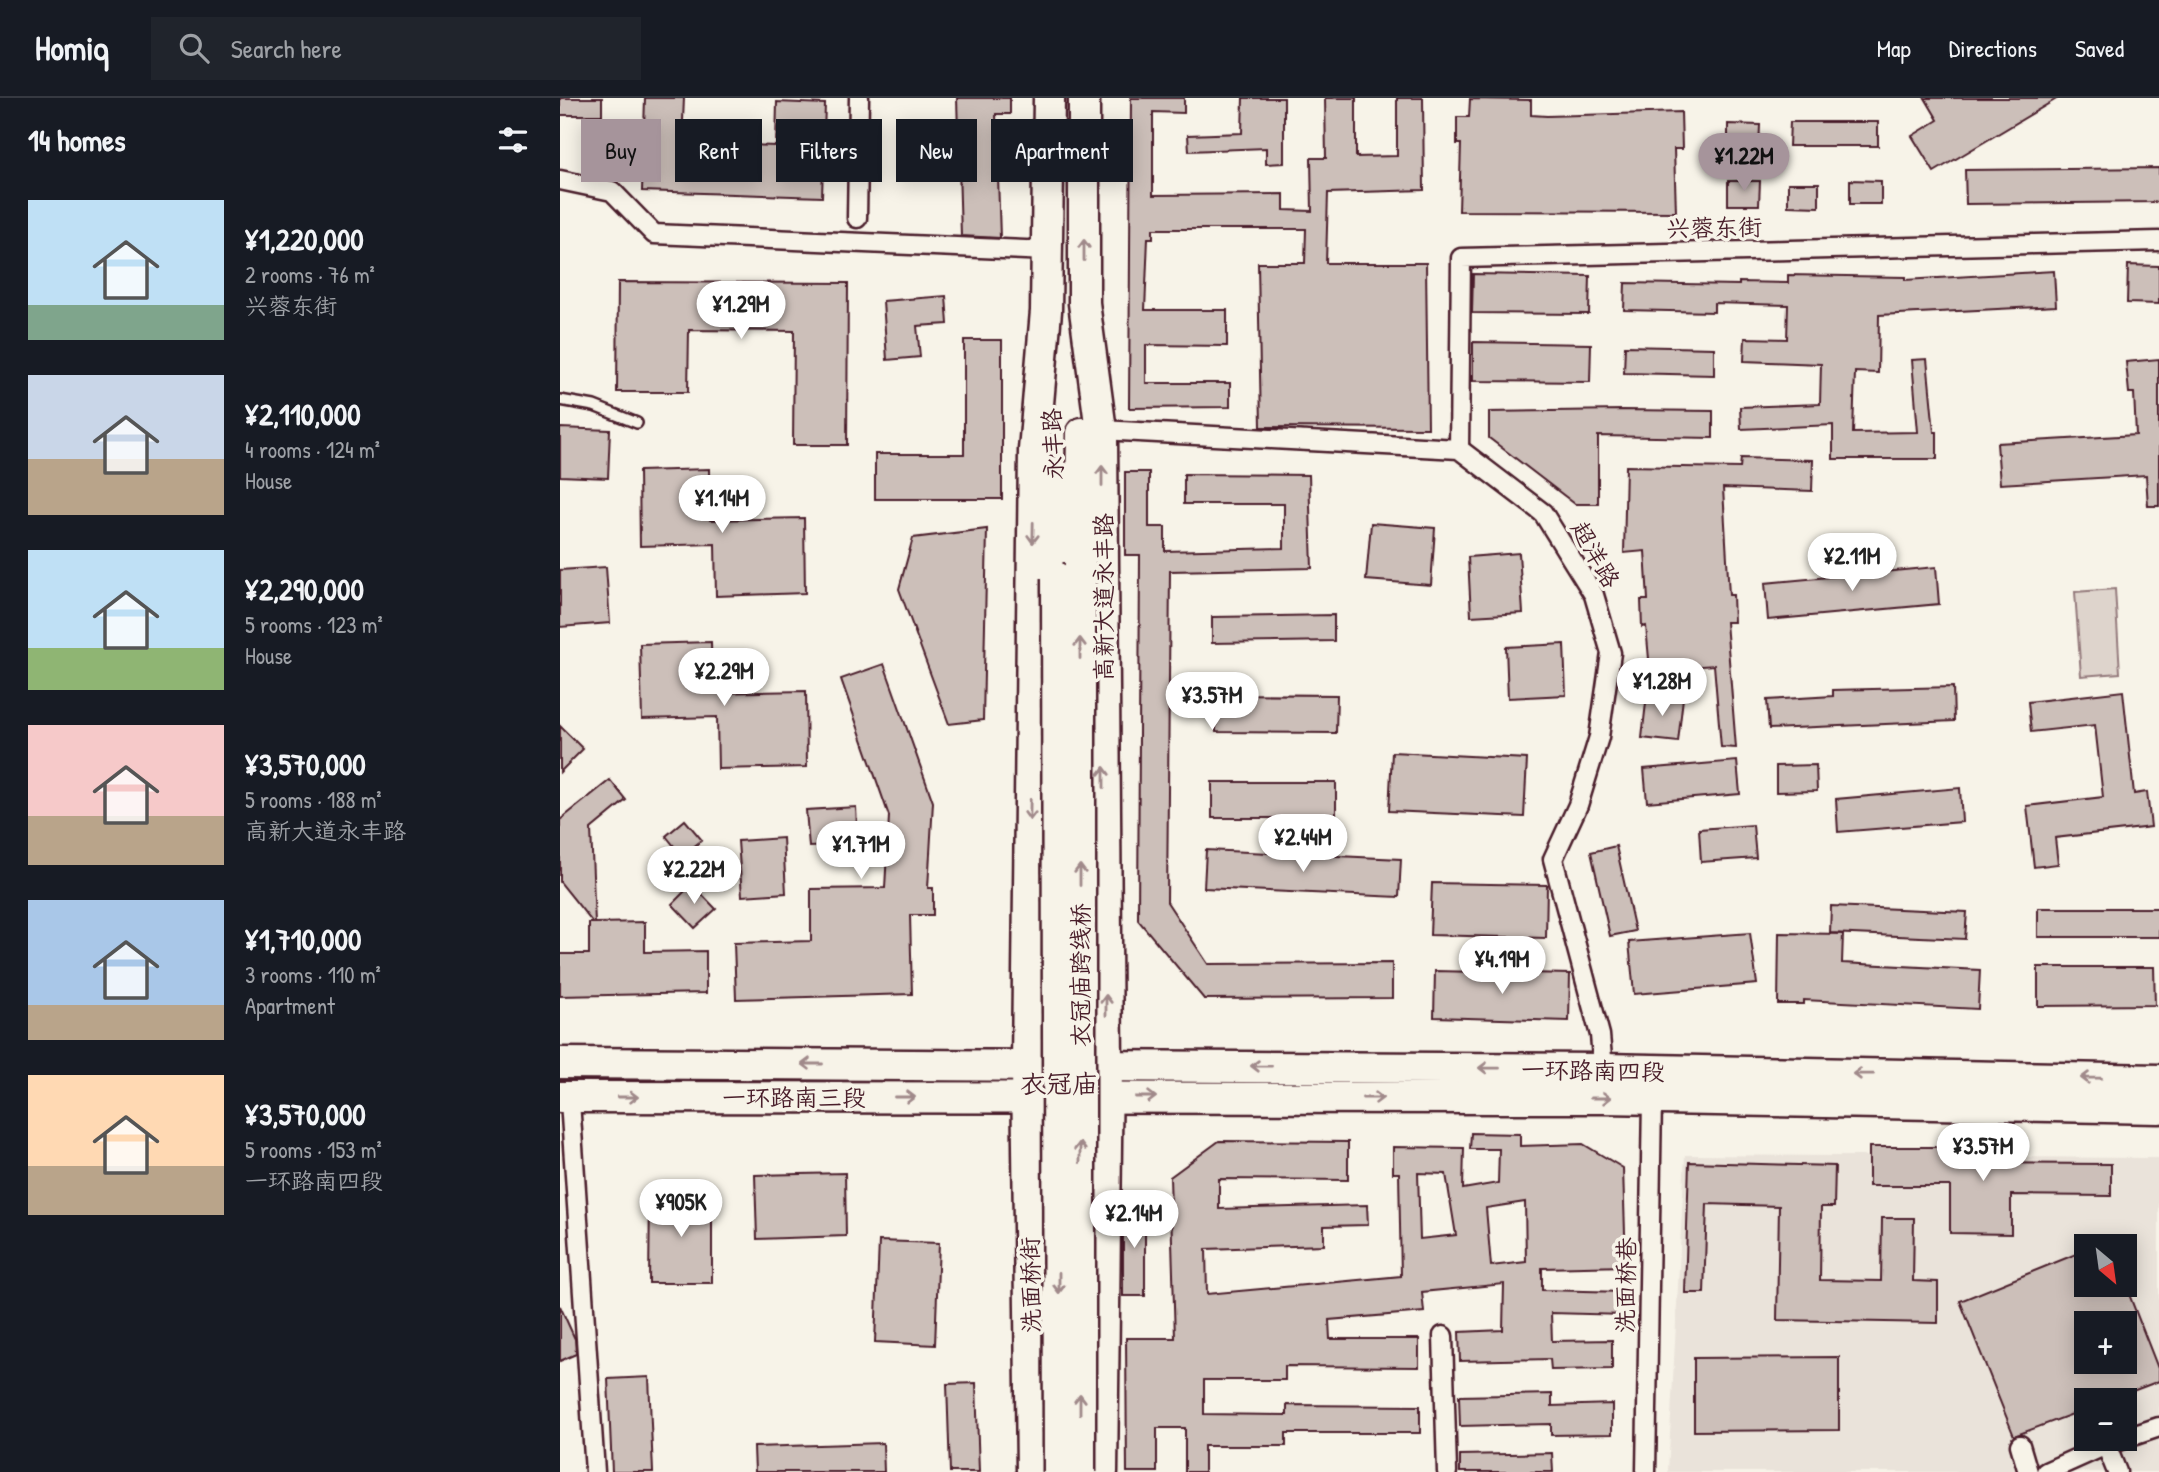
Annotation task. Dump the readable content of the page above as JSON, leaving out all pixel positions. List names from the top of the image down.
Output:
{
  "streets": {
    "main road": [
      "永丰路",
      "高新大道永丰路",
      "衣冠庙跨线桥",
      "一环路南四段",
      "一环路南三段",
      "洗面桥街"
    ],
    "street": ["兴蓉东街", "超洋路", "洗面桥巷"]
  },
  "crossings": [
    ["兴蓉东街", "超洋路"],
    ["永丰路", "高新大道永丰路"],
    ["永丰路", "衣冠庙跨线桥"],
    ["超洋路", "一环路南四段"],
    ["高新大道永丰路", "一环路南四段"],
    ["一环路南四段", "一环路南三段"],
    ["一环路南四段", "洗面桥街"],
    ["一环路南四段", "洗面桥巷"],
    ["一环路南三段", "洗面桥街"]
  ],
  "districts": ["衣冠庙"],
  "north": "bottom right",
  "page": {
    "header": "Homiq",
    "search": "Search here",
    "nav": ["Map", "Directions", "Saved"],
    "heading": "14 homes",
    "chip": [
      "Buy",
      "Rent",
      "Filters",
      "New",
      "Apartment"
    ],
    "price": [
      "¥1.22M",
      "¥1.29M",
      "¥1.14M",
      "¥2.11M",
      "¥2.29M",
      "¥1.28M",
      "¥3.57M",
      "¥2.44M",
      "¥1.71M",
      "¥2.22M",
      "¥4.19M",
      "¥3.57M",
      "¥905K",
      "¥2.14M"
    ],
    "list": [
      {
        "name": "¥1,220,000",
        "note": "2 rooms · 76 m² · 兴蓉东街"
      },
      {
        "name": "¥2,110,000",
        "note": "4 rooms · 124 m² · House"
      },
      {
        "name": "¥2,290,000",
        "note": "5 rooms · 123 m² · House"
      },
      {
        "name": "¥3,570,000",
        "note": "5 rooms · 188 m² · 高新大道永丰路"
      },
      {
        "name": "¥1,710,000",
        "note": "3 rooms · 110 m² · Apartment"
      },
      {
        "name": "¥3,570,000",
        "note": "5 rooms · 153 m² · 一环路南四段"
      }
    ],
    "map_buttons": ["+", "−"]
  }
}
